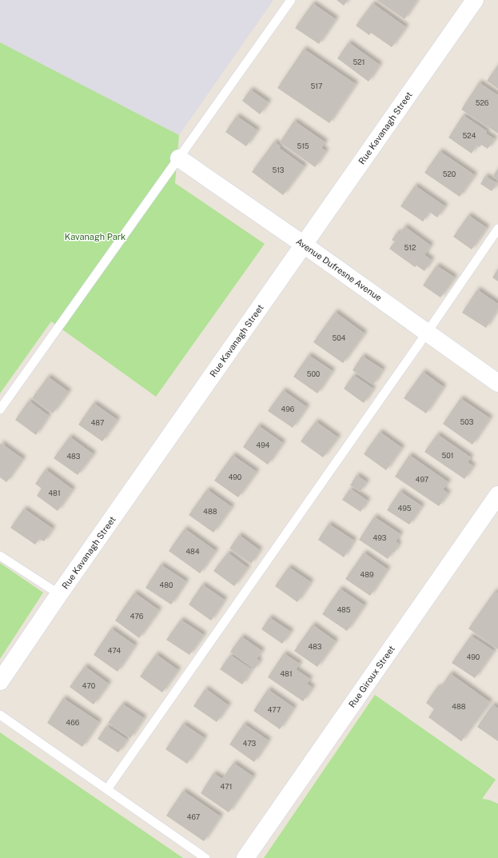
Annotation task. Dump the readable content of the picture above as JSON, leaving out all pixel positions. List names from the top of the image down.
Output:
{
  "streets": {
    "street": ["Rue Kavanagh Street", "Avenue Dufresne Avenue", "Rue Giroux Street"]
  },
  "crossings": [
    ["Rue Kavanagh Street", "Avenue Dufresne Avenue"]
  ],
  "parks": ["Kavanagh Park"],
  "house_numbers": [
    "521",
    "517",
    "526",
    "524",
    "515",
    "513",
    "520",
    "512",
    "504",
    "500",
    "496",
    "503",
    "487",
    "494",
    "501",
    "483",
    "490",
    "497",
    "481",
    "495",
    "488",
    "493",
    "484",
    "489",
    "480",
    "485",
    "476",
    "483",
    "474",
    "490",
    "481",
    "470",
    "488",
    "477",
    "466",
    "473",
    "471",
    "467"
  ]
}
